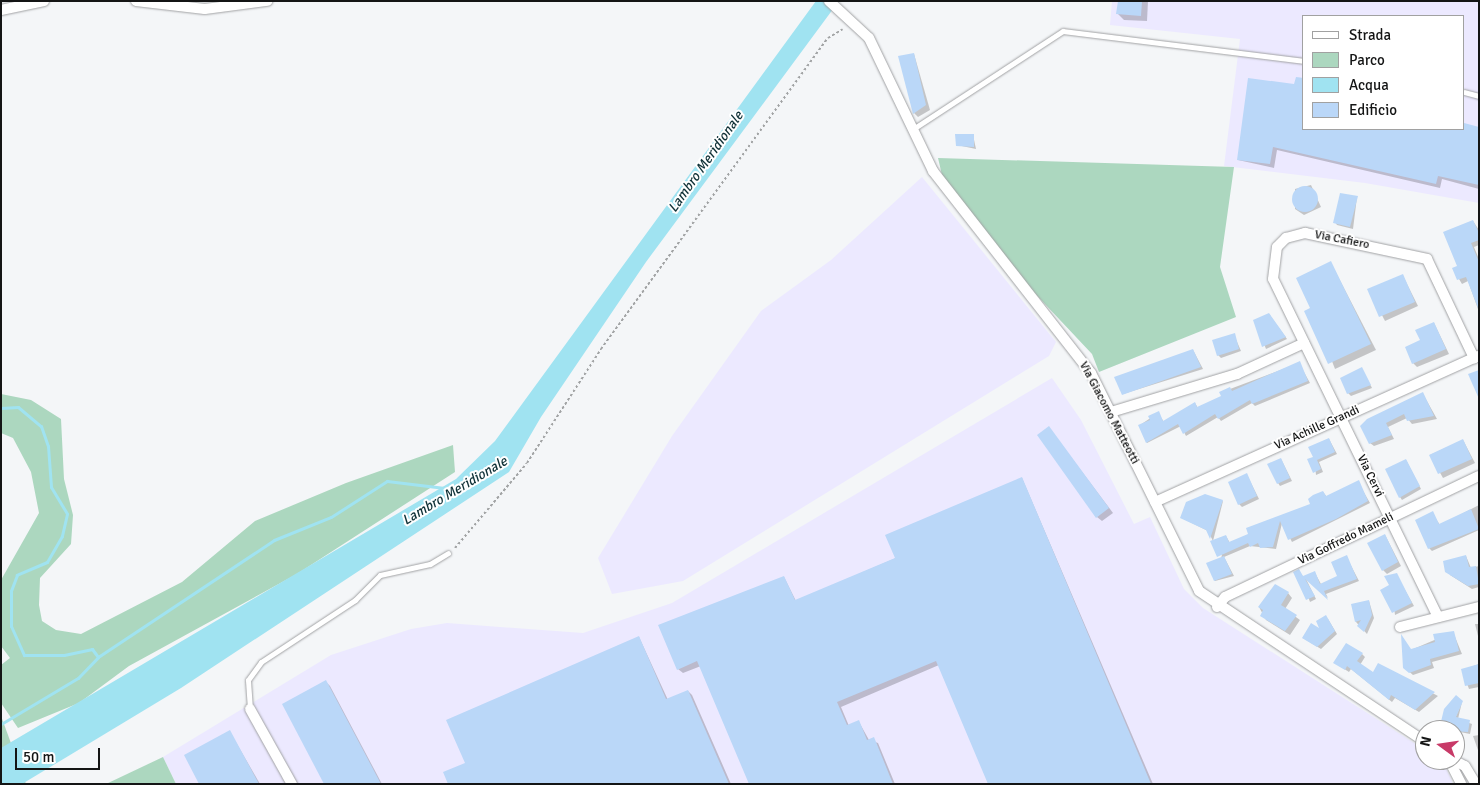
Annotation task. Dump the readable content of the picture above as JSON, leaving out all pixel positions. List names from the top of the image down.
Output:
{
  "streets": {
    "street": [
      "Via Cafiero",
      "Via Giacomo Matteotti",
      "Via Achille Grandi",
      "Via Cervi",
      "Via Goffredo Mameli"
    ]
  },
  "crossings": [
    ["Via Cafiero", "Via Achille Grandi"],
    ["Via Cafiero", "Via Cervi"],
    ["Via Giacomo Matteotti", "Via Achille Grandi"],
    ["Via Giacomo Matteotti", "Via Goffredo Mameli"],
    ["Via Achille Grandi", "Via Cervi"],
    ["Via Cervi", "Via Goffredo Mameli"]
  ],
  "water": ["Lambro Meridionale"],
  "legend": [
    "Strada",
    "Parco",
    "Acqua",
    "Edificio"
  ],
  "scale_bar": "50 m",
  "north": "left"
}
